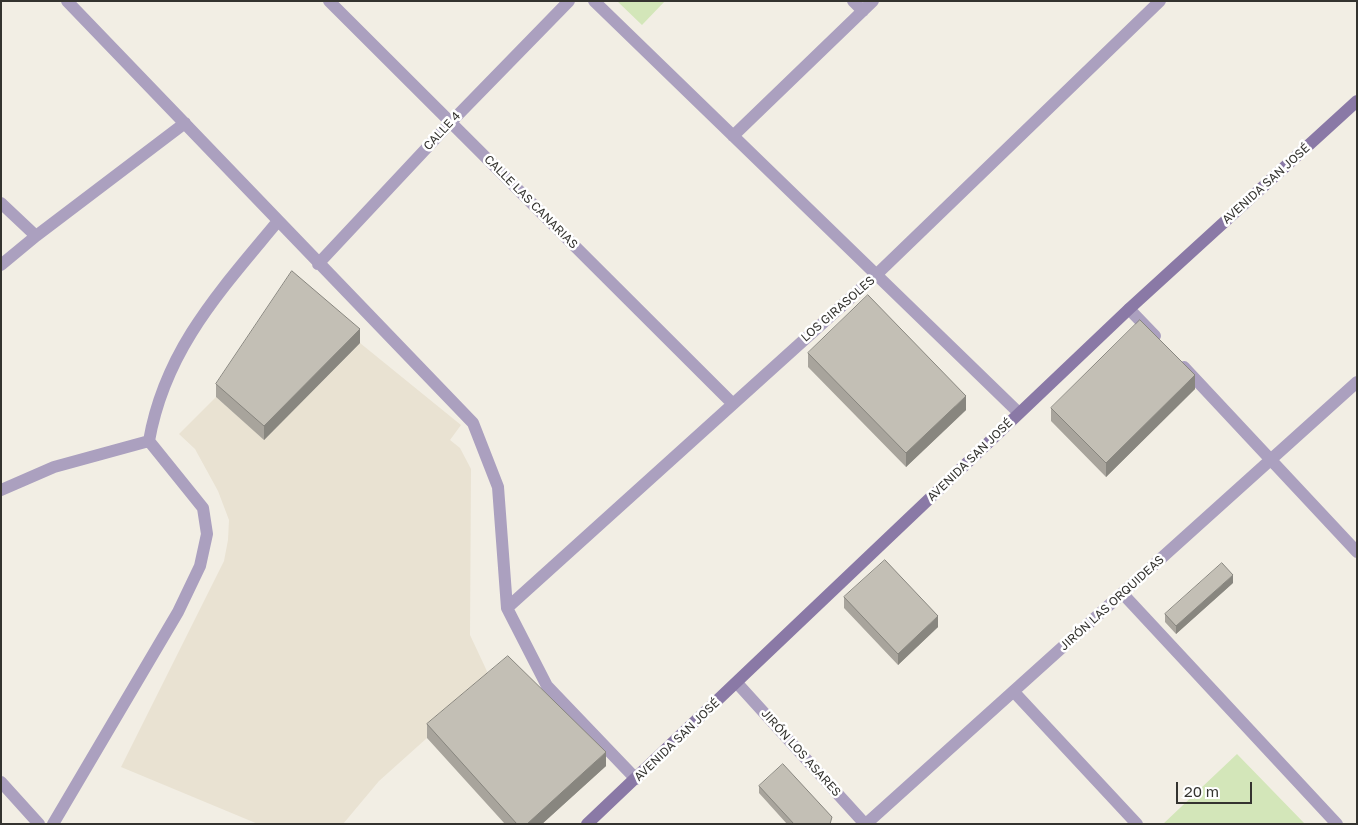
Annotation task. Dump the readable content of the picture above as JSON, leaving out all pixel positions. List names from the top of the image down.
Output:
{
  "streets": {
    "street": [
      "CALLE 4",
      "AVENIDA SAN JOSÉ",
      "CALLE LAS CANARIAS",
      "LOS GIRASOLES",
      "JIRÓN LAS ORQUIDEAS",
      "JIRÓN LOS ASARES"
    ]
  },
  "crossings": [
    ["CALLE 4", "CALLE LAS CANARIAS"],
    ["AVENIDA SAN JOSÉ", "JIRÓN LOS ASARES"],
    ["CALLE LAS CANARIAS", "LOS GIRASOLES"],
    ["JIRÓN LAS ORQUIDEAS", "JIRÓN LOS ASARES"]
  ],
  "scale_bar": "20 m"
}
